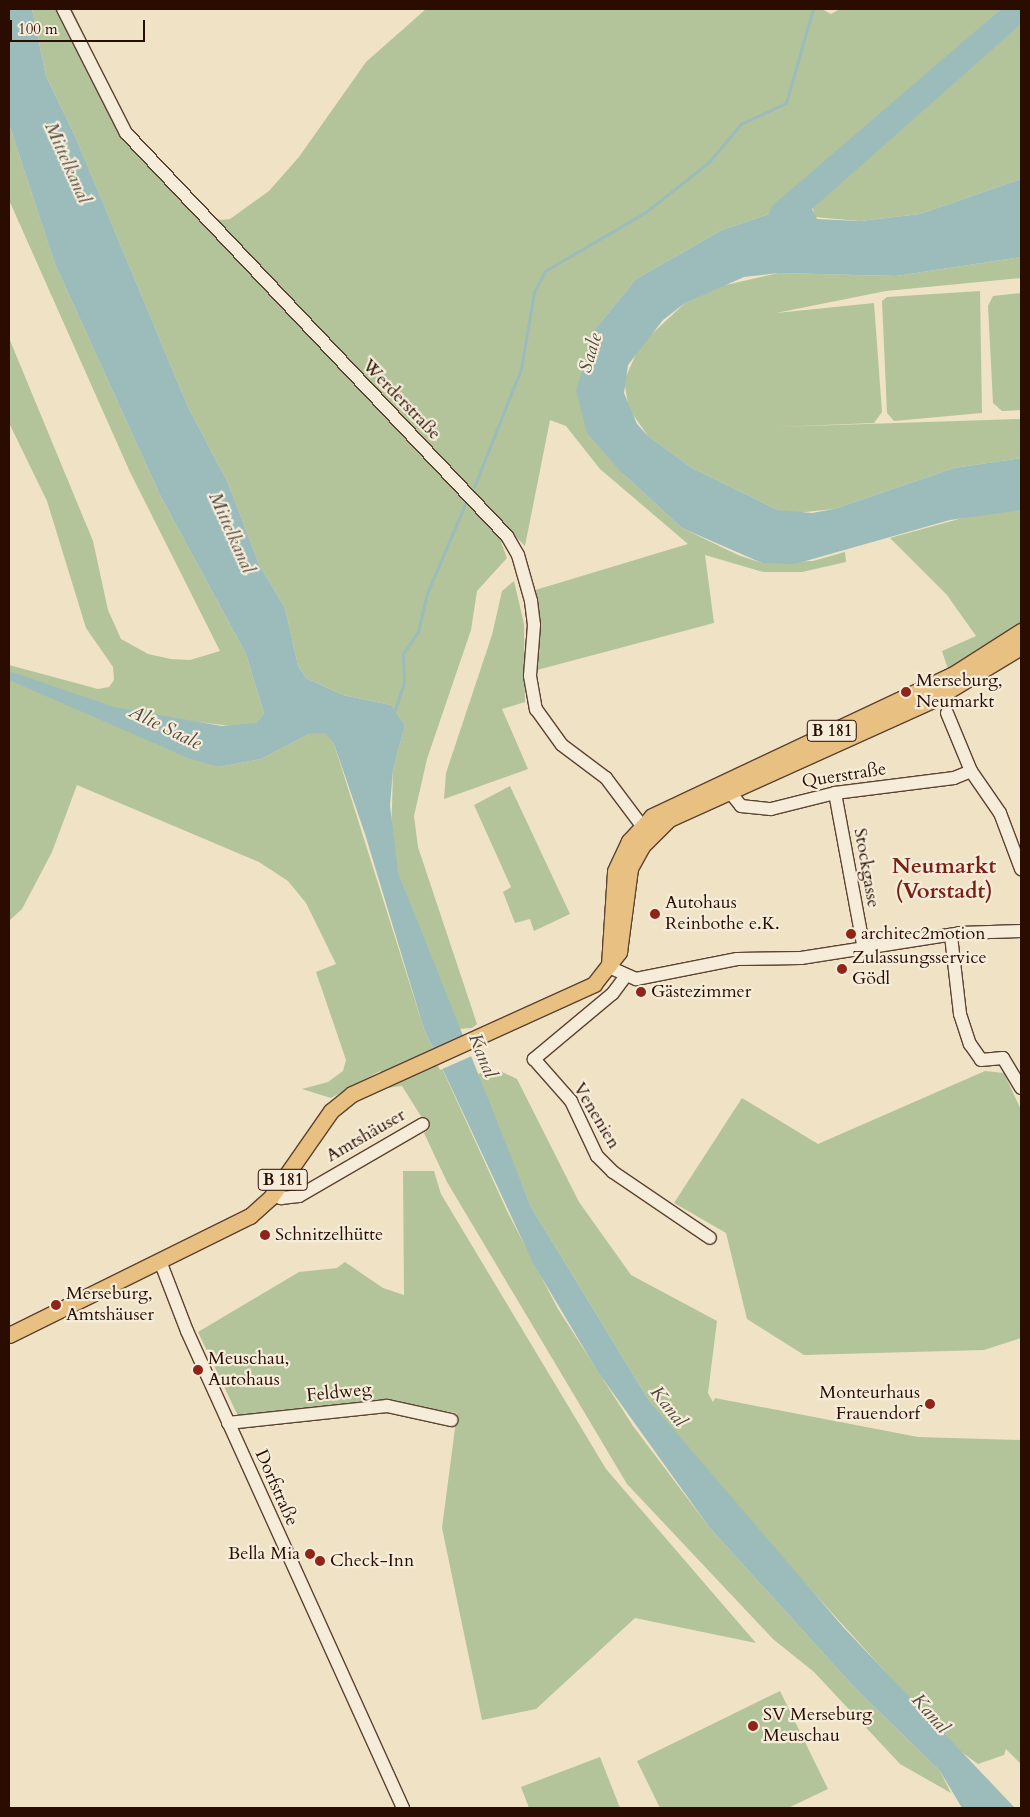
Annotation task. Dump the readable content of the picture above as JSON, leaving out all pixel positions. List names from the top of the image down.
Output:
{
  "streets": {
    "main road": ["B 181", "Amtshäuser"],
    "street": [
      "Werderstraße",
      "Querstraße",
      "Stockgasse",
      "Venenien",
      "Feldweg",
      "Dorfstraße"
    ]
  },
  "crossings": [
    ["Werderstraße", "B 181"],
    ["B 181", "Querstraße"],
    ["B 181", "Amtshäuser"],
    ["B 181", "Dorfstraße"],
    ["Querstraße", "Stockgasse"],
    ["Amtshäuser", "Dorfstraße"],
    ["Feldweg", "Dorfstraße"]
  ],
  "districts": ["Neumarkt (Vorstadt)"],
  "water": [
    "Mittelkanal",
    "Saale",
    "Alte Saale",
    "Kanal"
  ],
  "places": [
    "Merseburg, Neumarkt",
    "Autohaus Reinbothe e.K.",
    "architec2motion",
    "Zulassungsservice Gödl",
    "Gästezimmer",
    "Schnitzelhütte",
    "Merseburg, Amtshäuser",
    "Meuschau, Autohaus",
    "Monteurhaus Frauendorf",
    "Bella Mia",
    "Check-Inn",
    "SV Merseburg Meuschau"
  ],
  "scale_bar": "100 m"
}
